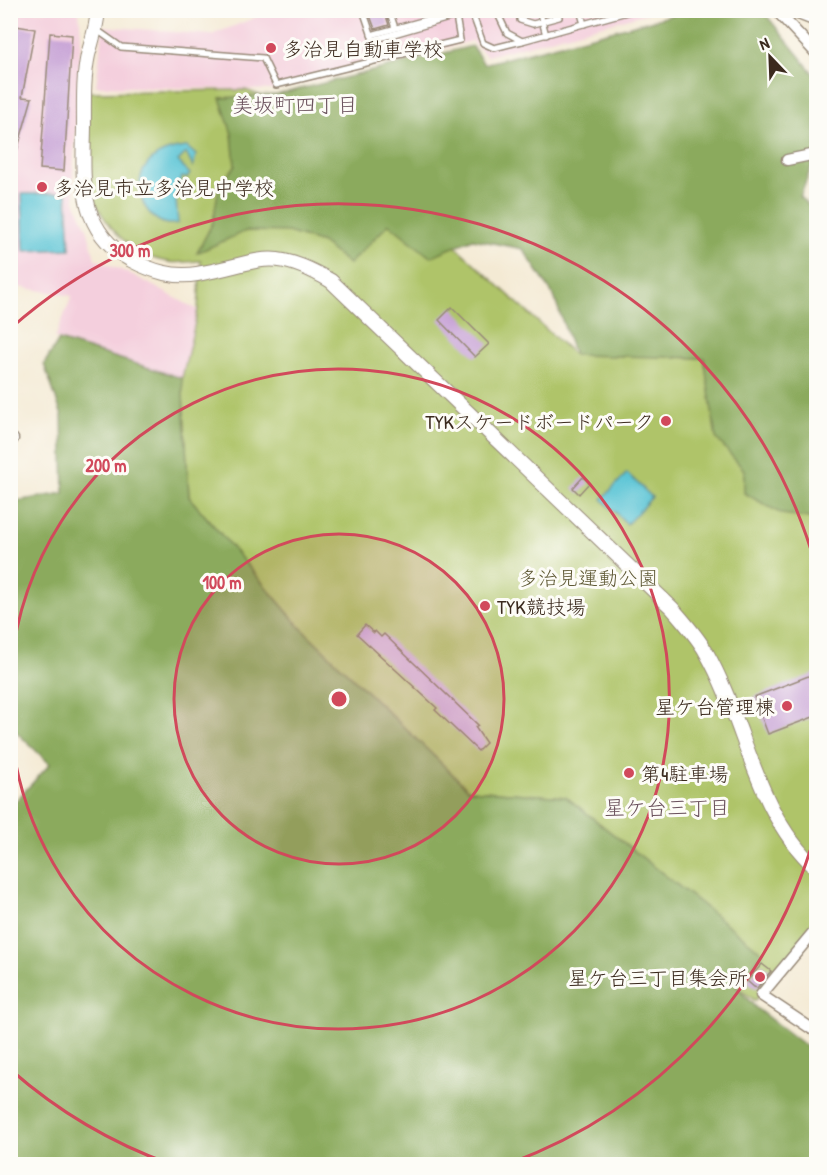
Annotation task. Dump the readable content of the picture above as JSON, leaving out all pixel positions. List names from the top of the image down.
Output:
{
  "districts": ["美坂町四丁目", "星ケ台三丁目"],
  "parks": ["多治見運動公園"],
  "places": [
    "多治見自動車学校",
    "多治見市立多治見中学校",
    "TYKスケードボードパーク",
    "TYK競技場",
    "星ケ台管理棟",
    "第4駐車場",
    "星ケ台三丁目集会所"
  ],
  "north": "top left",
  "rings": ["300 m", "200 m", "100 m"]
}
